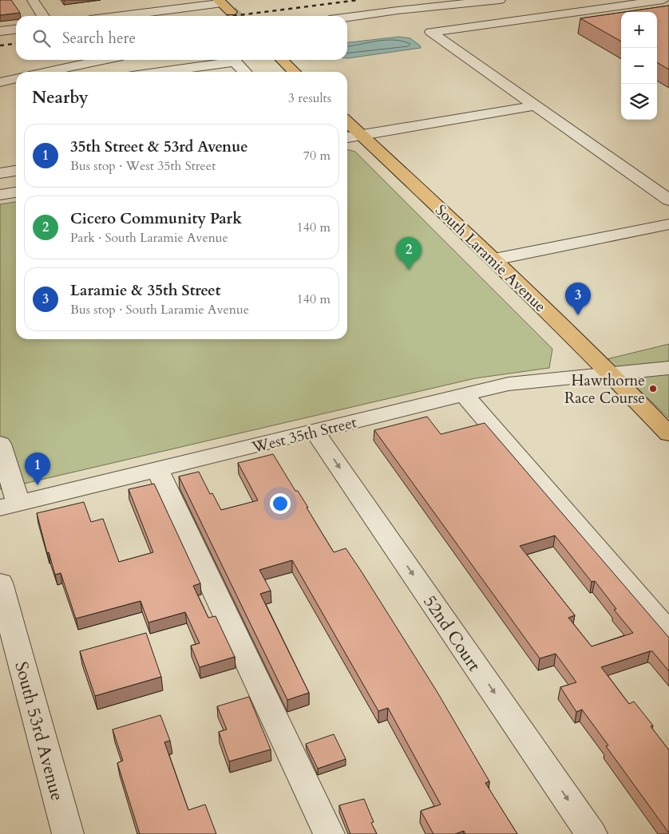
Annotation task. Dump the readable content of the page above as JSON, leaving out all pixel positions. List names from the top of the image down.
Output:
{
  "streets": {
    "main road": ["South Laramie Avenue"],
    "street": ["West 35th Street", "52nd Court", "South 53rd Avenue"]
  },
  "crossings": [
    ["South Laramie Avenue", "West 35th Street"],
    ["West 35th Street", "52nd Court"]
  ],
  "places": ["Hawthorne Race Course"],
  "page": {
    "map_buttons": ["+", "−"],
    "search": "Search here",
    "heading": ["Nearby", "3 results"],
    "list": [
      {
        "mark": "1",
        "name": "35th Street & 53rd Avenue",
        "note": "Bus stop · West 35th Street",
        "value": "70 m"
      },
      {
        "mark": "2",
        "name": "Cicero Community Park",
        "note": "Park · South Laramie Avenue",
        "value": "140 m"
      },
      {
        "mark": "3",
        "name": "Laramie & 35th Street",
        "note": "Bus stop · South Laramie Avenue",
        "value": "140 m"
      }
    ],
    "pins": ["2", "3", "1"]
  }
}
